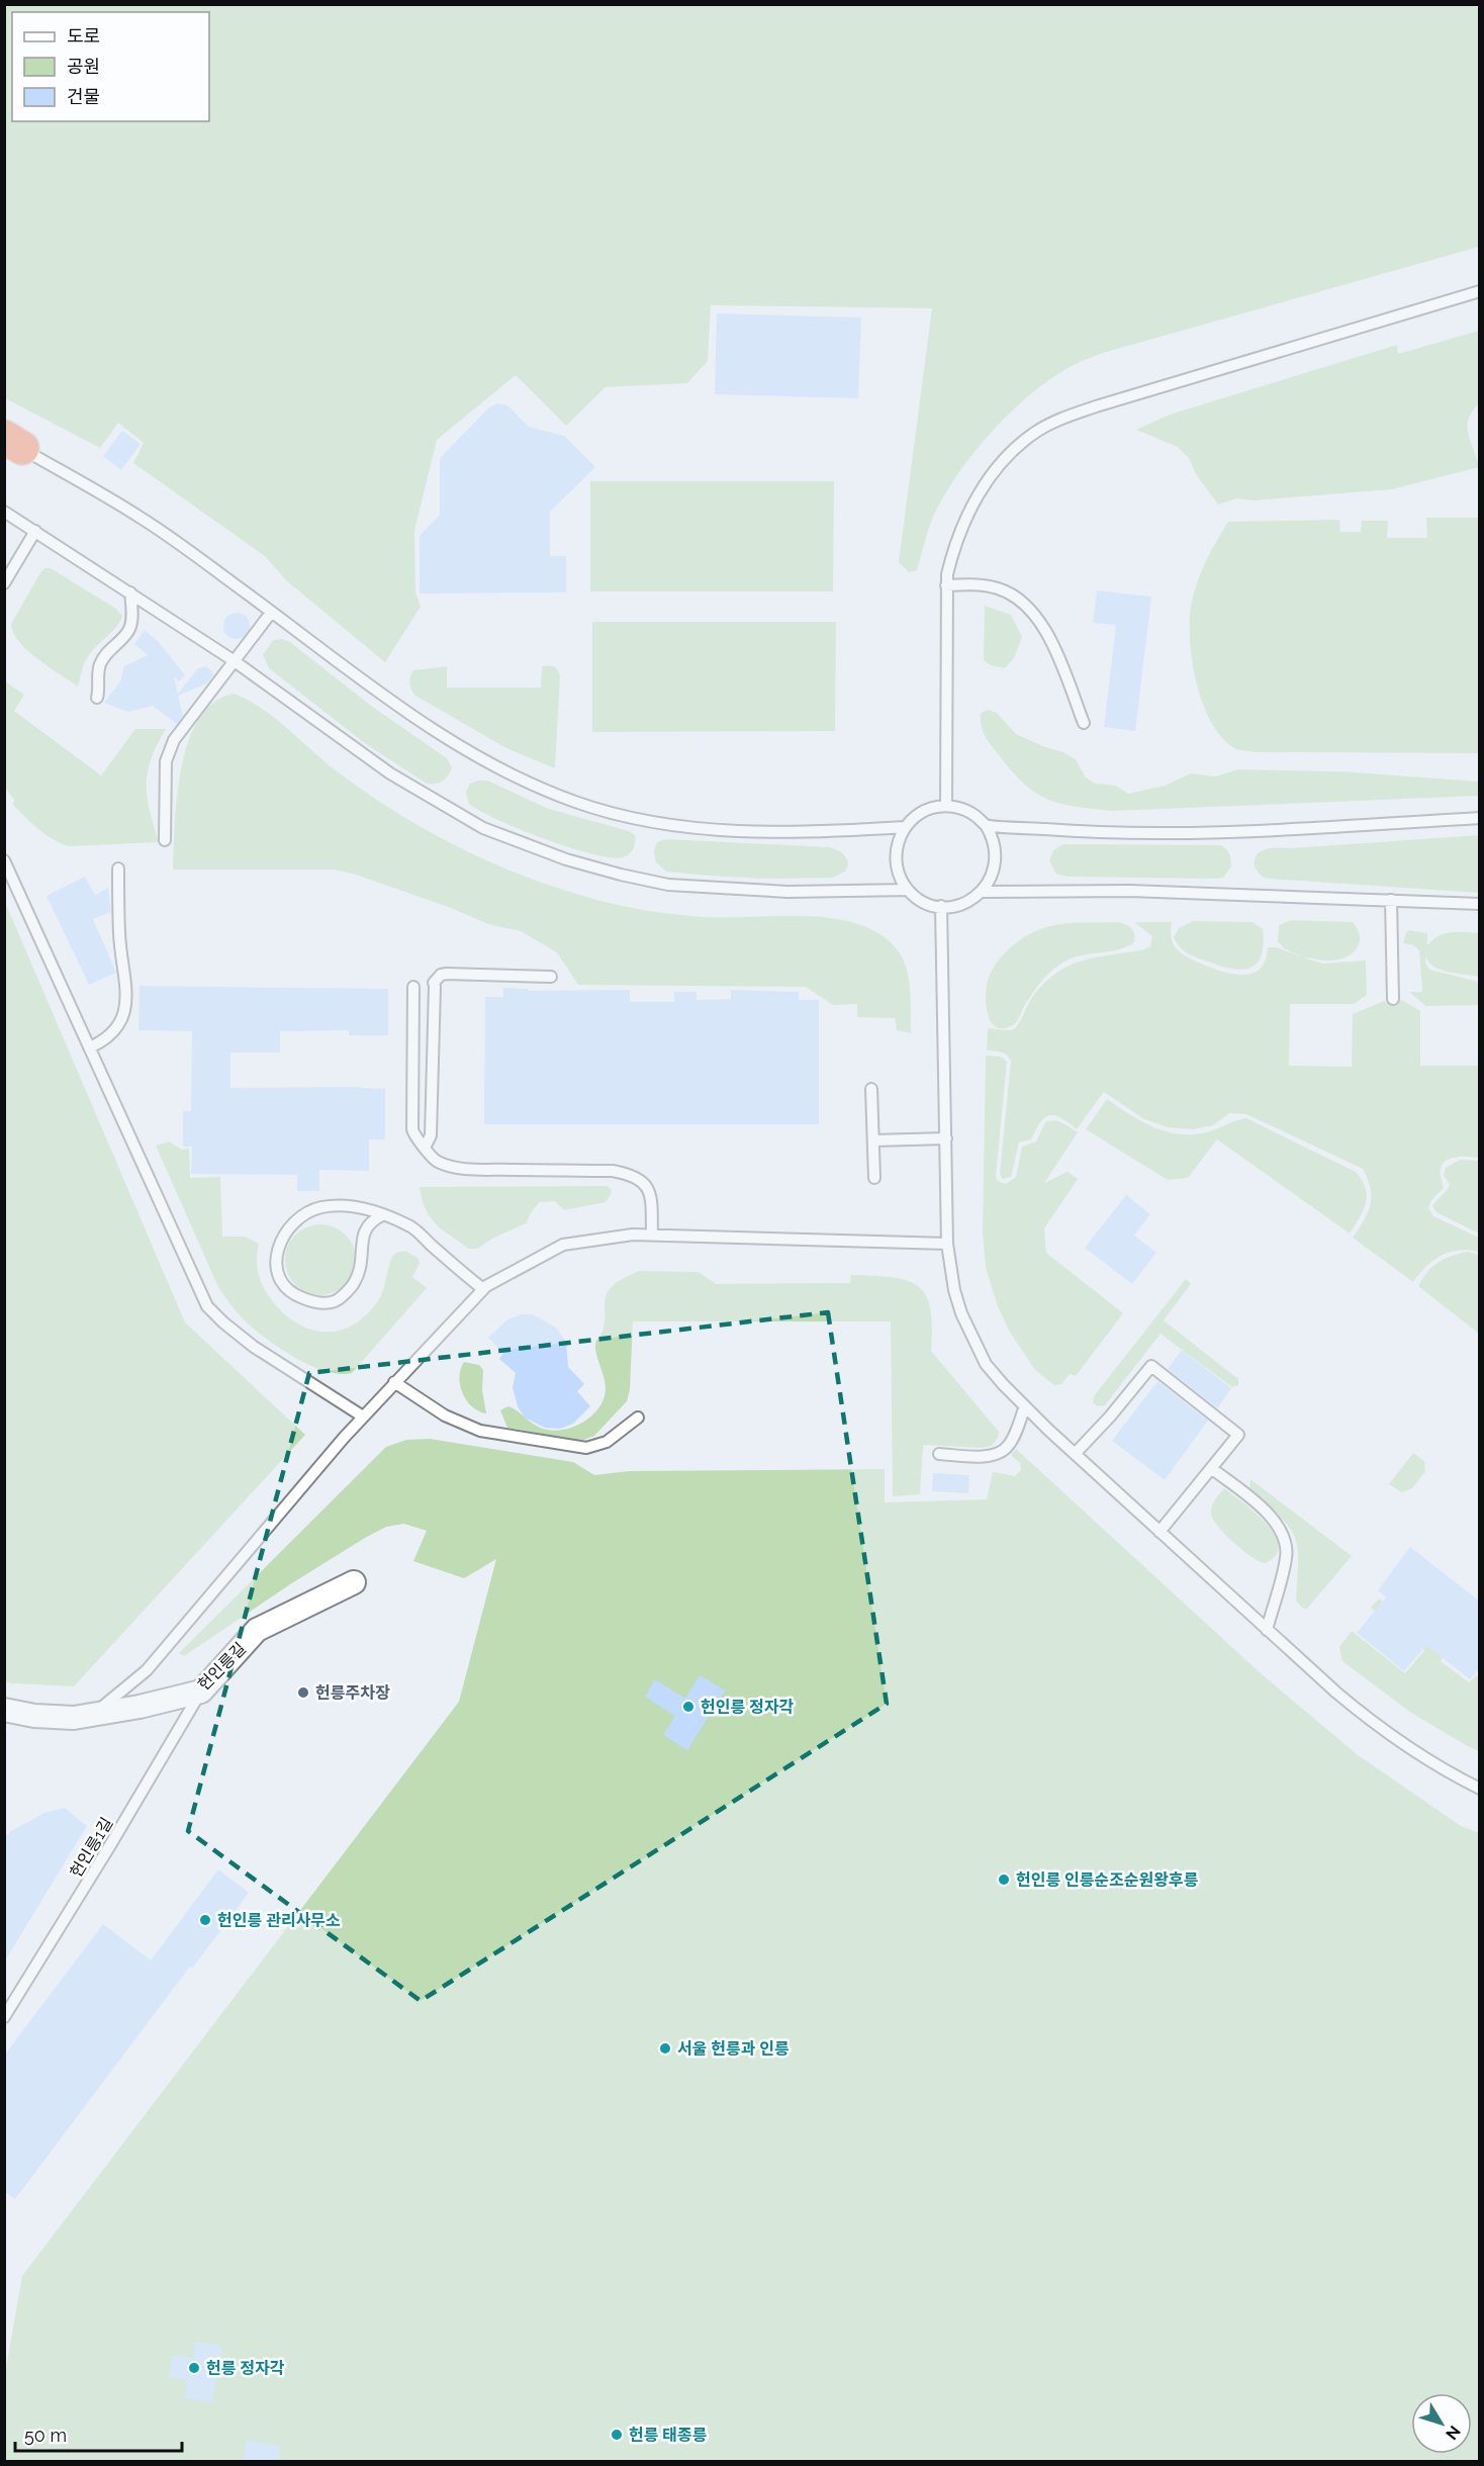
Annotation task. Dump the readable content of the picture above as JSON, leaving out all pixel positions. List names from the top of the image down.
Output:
{
  "streets": {
    "street": ["헌인릉길"],
    "lane": ["헌인릉1길"]
  },
  "crossings": [
    ["헌인릉길", "헌인릉1길"]
  ],
  "places": [
    "헌릉주차장",
    "헌인릉 정자각",
    "헌인릉 인릉순조순원왕후릉",
    "헌인릉 관리사무소",
    "서울 헌릉과 인릉",
    "헌릉 정자각",
    "헌릉 태종릉"
  ],
  "legend": ["도로", "공원", "건물"],
  "scale_bar": "50 m",
  "north": "bottom right"
}
